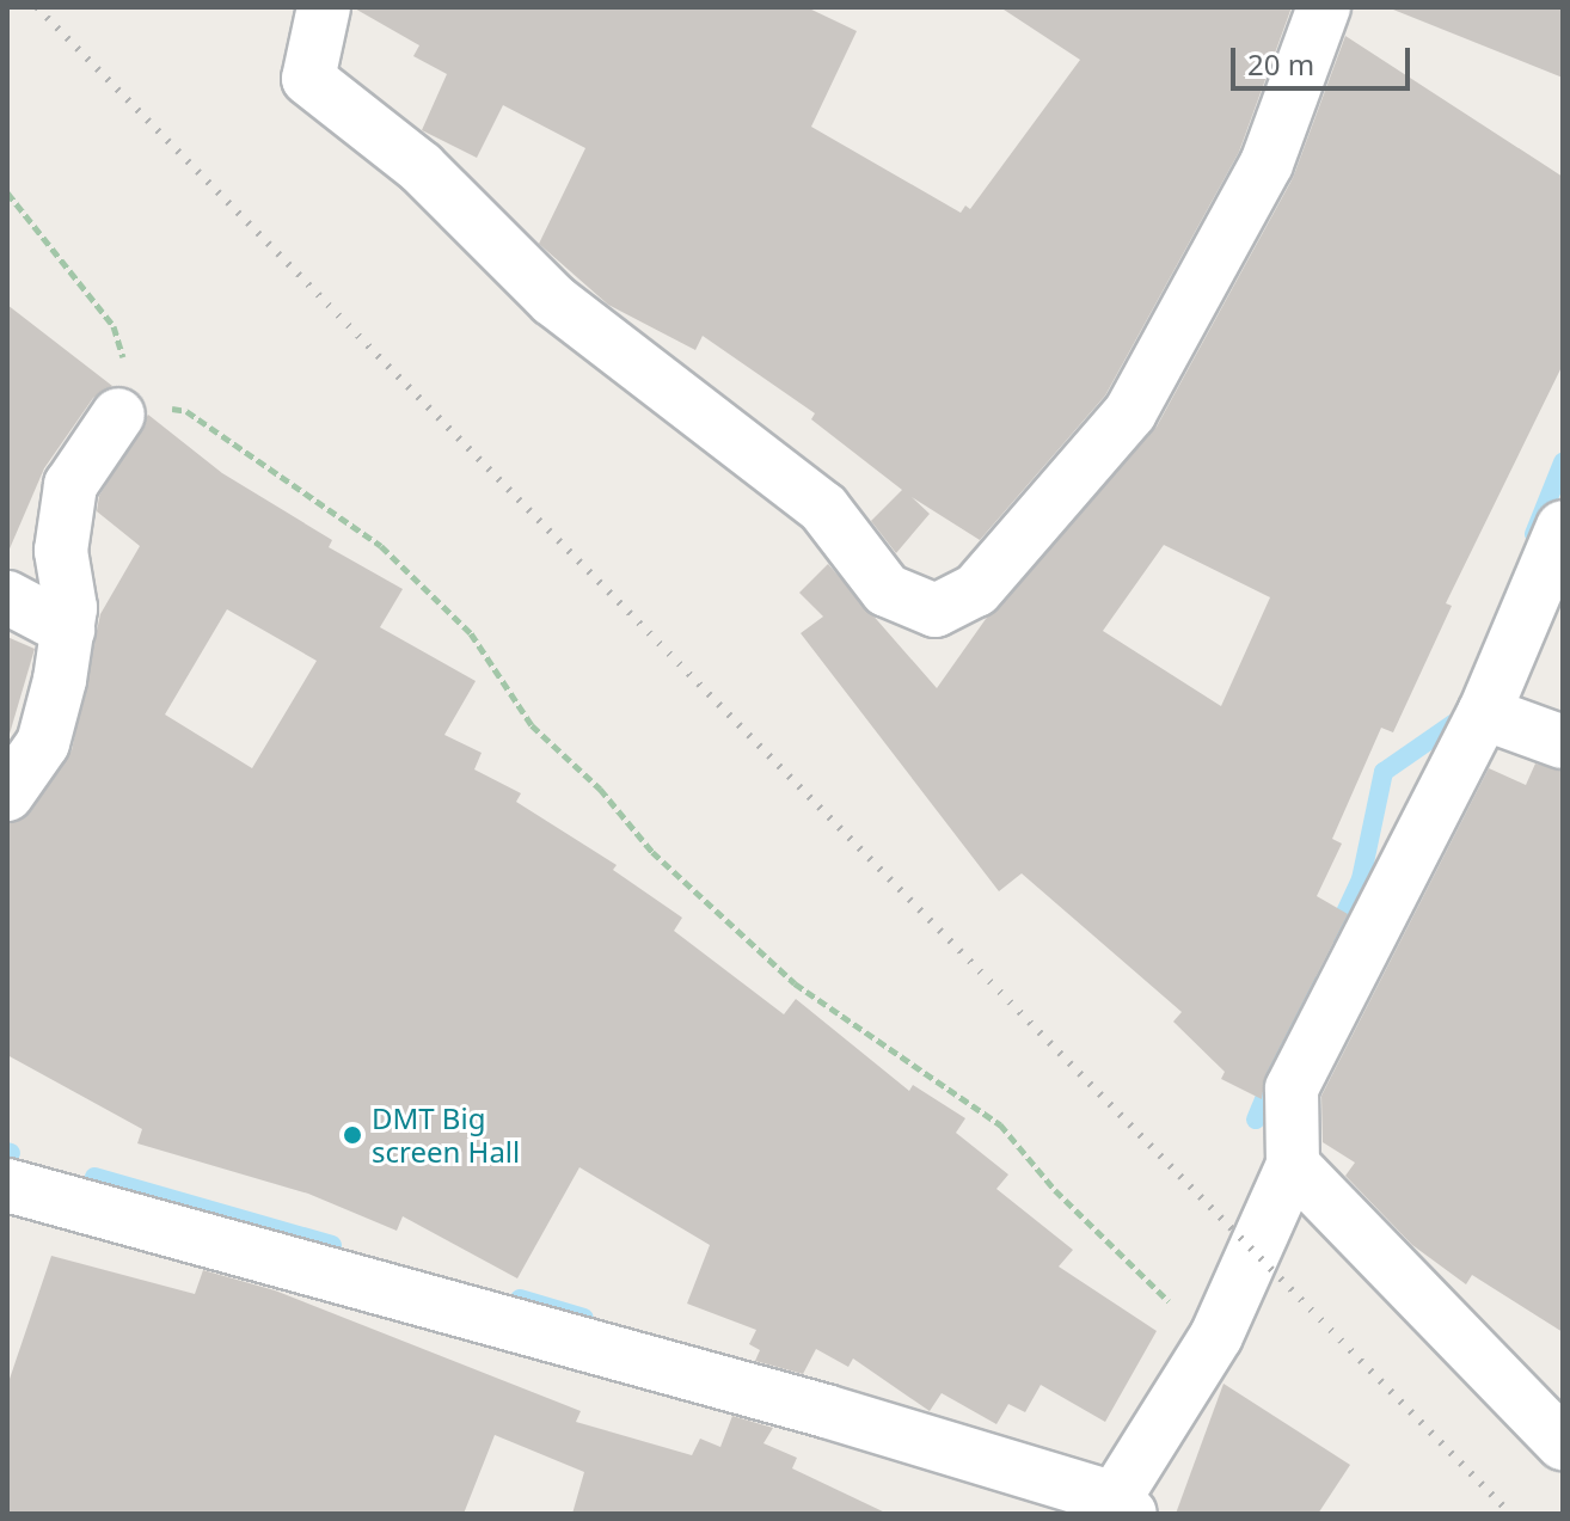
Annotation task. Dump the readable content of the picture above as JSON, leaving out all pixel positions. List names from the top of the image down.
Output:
{
  "places": ["DMT Big screen Hall"],
  "scale_bar": "20 m"
}
